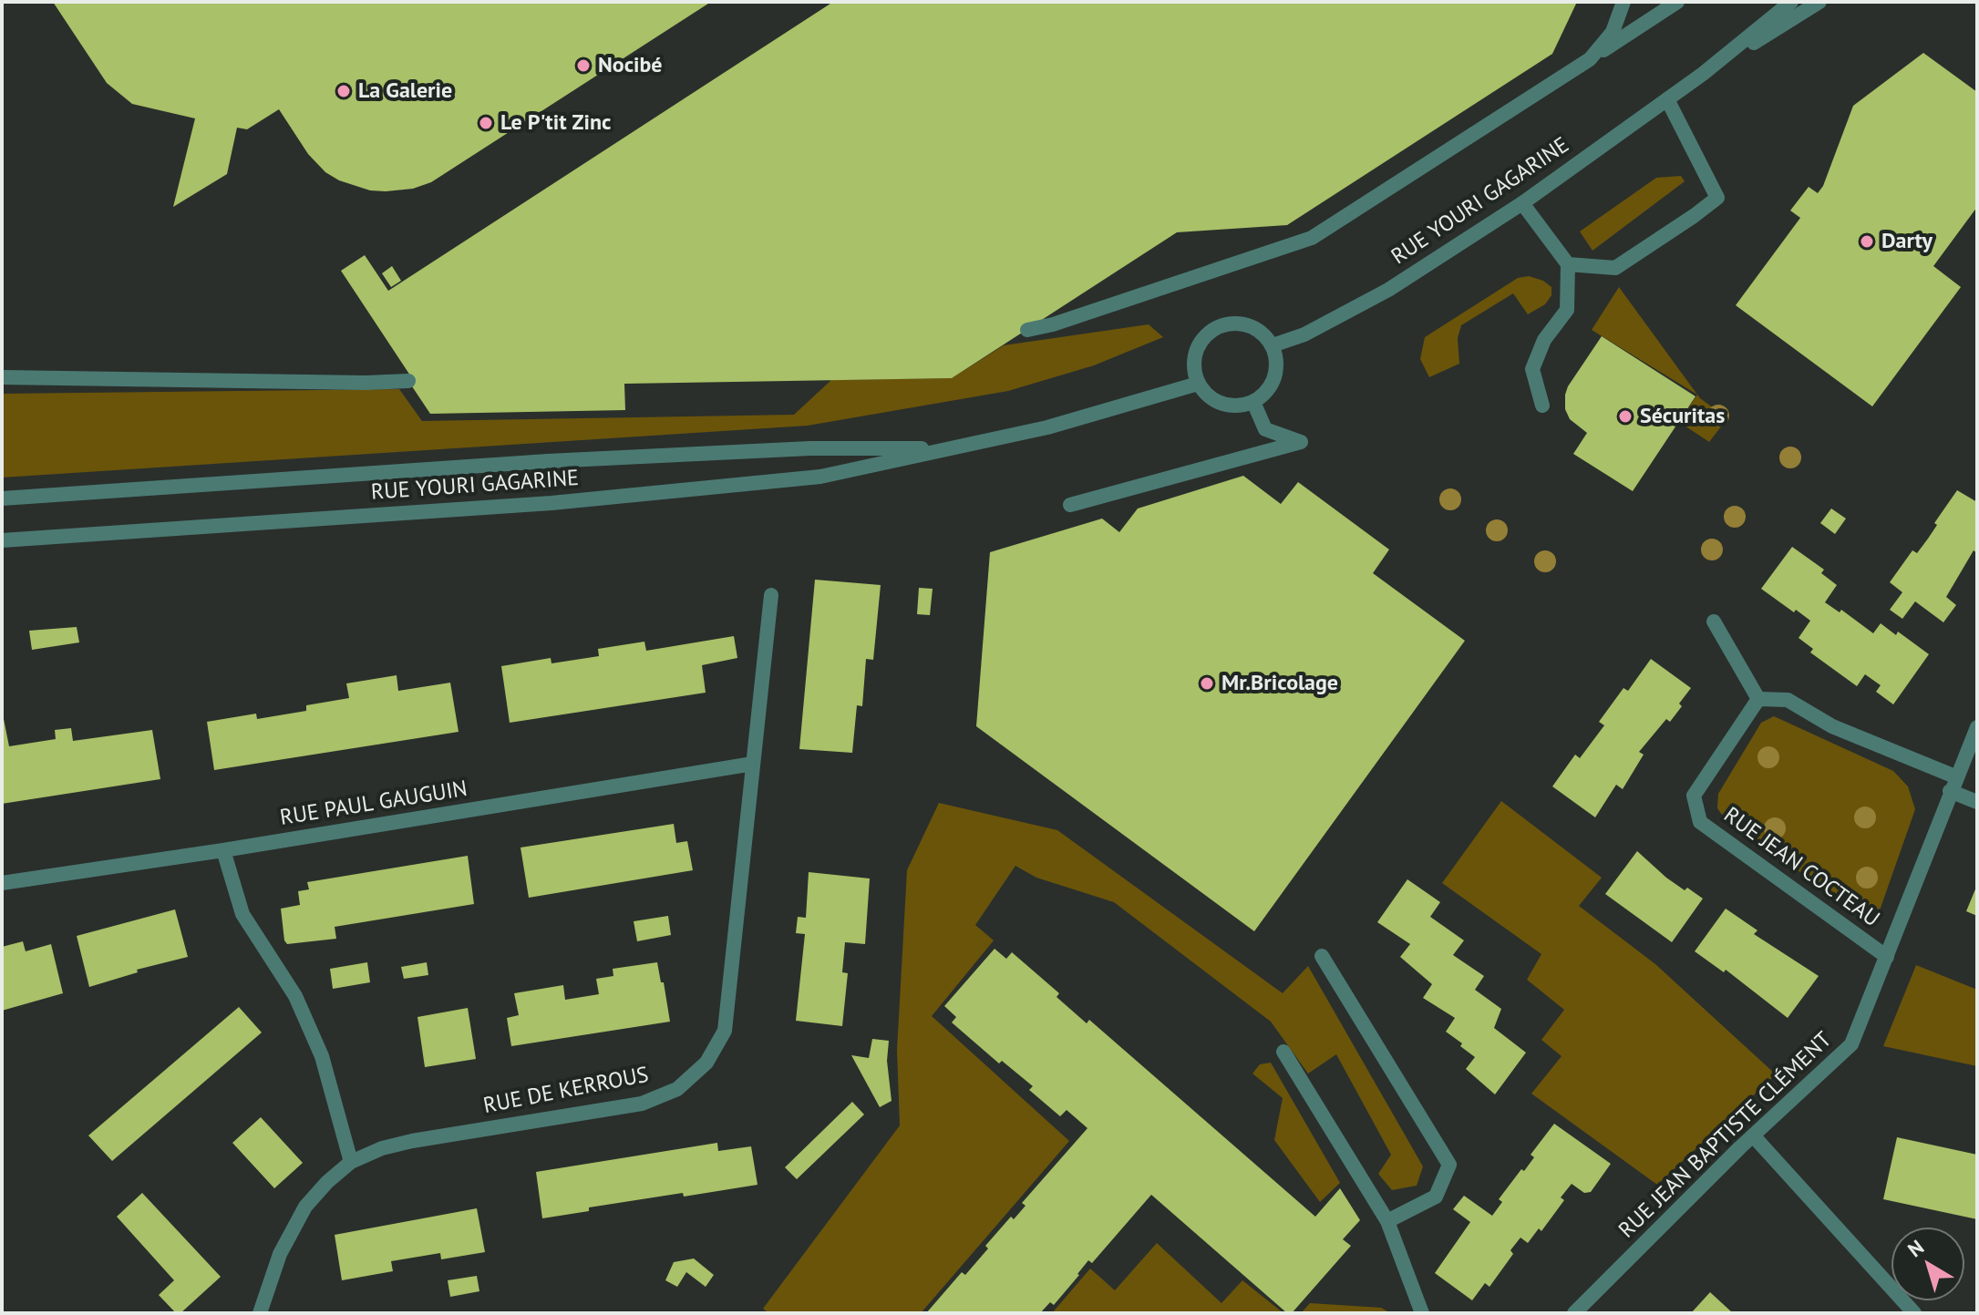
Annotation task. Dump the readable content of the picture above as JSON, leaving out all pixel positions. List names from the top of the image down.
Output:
{
  "streets": {
    "street": [
      "RUE YOURI GAGARINE",
      "RUE PAUL GAUGUIN",
      "RUE JEAN COCTEAU",
      "RUE DE KERROUS",
      "RUE JEAN BAPTISTE CLÉMENT"
    ]
  },
  "crossings": [
    ["RUE PAUL GAUGUIN", "RUE DE KERROUS"],
    ["RUE JEAN COCTEAU", "RUE JEAN BAPTISTE CLÉMENT"]
  ],
  "places": [
    "Nocibé",
    "La Galerie",
    "Le P'tit Zinc",
    "Darty",
    "Sécuritas",
    "Mr.Bricolage"
  ],
  "north": "top left"
}
